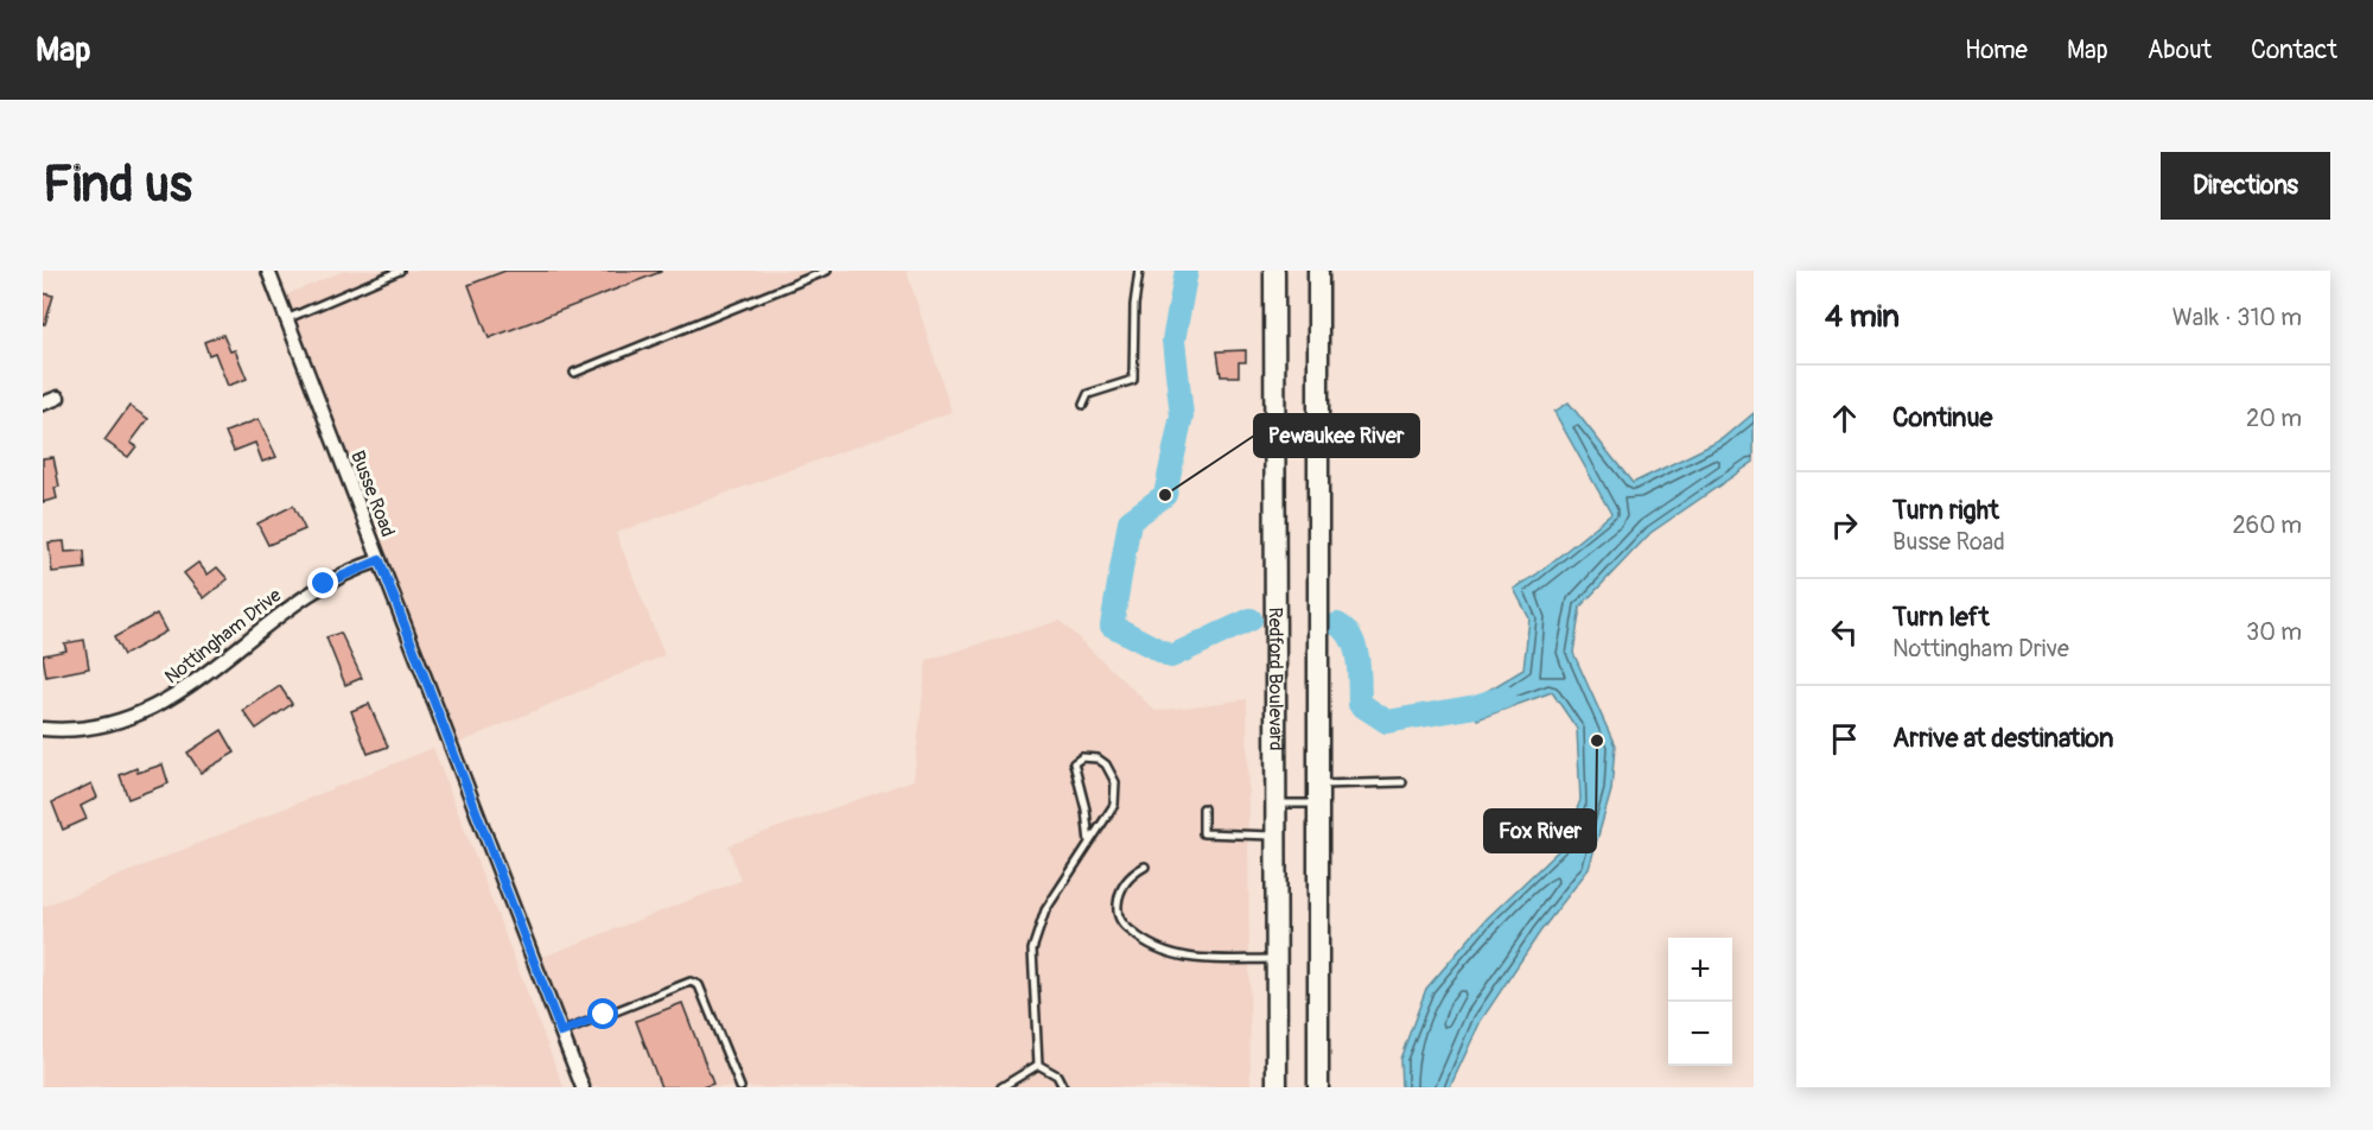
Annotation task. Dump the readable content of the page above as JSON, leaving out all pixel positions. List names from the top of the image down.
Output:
{
  "streets": {
    "main road": ["Redford Boulevard"],
    "street": ["Busse Road", "Nottingham Drive"]
  },
  "crossings": [
    ["Busse Road", "Nottingham Drive"]
  ],
  "places": ["Pewaukee River", "Fox River"],
  "page": {
    "header": "Map",
    "nav": [
      "Home",
      "Map",
      "About",
      "Contact"
    ],
    "buttons": "Directions",
    "title": "Find us",
    "heading": ["4 min", "Walk · 310 m"],
    "list": [
      ["Continue", "20 m"],
      ["Turn right", "Busse Road", "260 m"],
      ["Turn left", "Nottingham Drive", "30 m"],
      "Arrive at destination"
    ],
    "map_buttons": ["+", "−"]
  }
}
